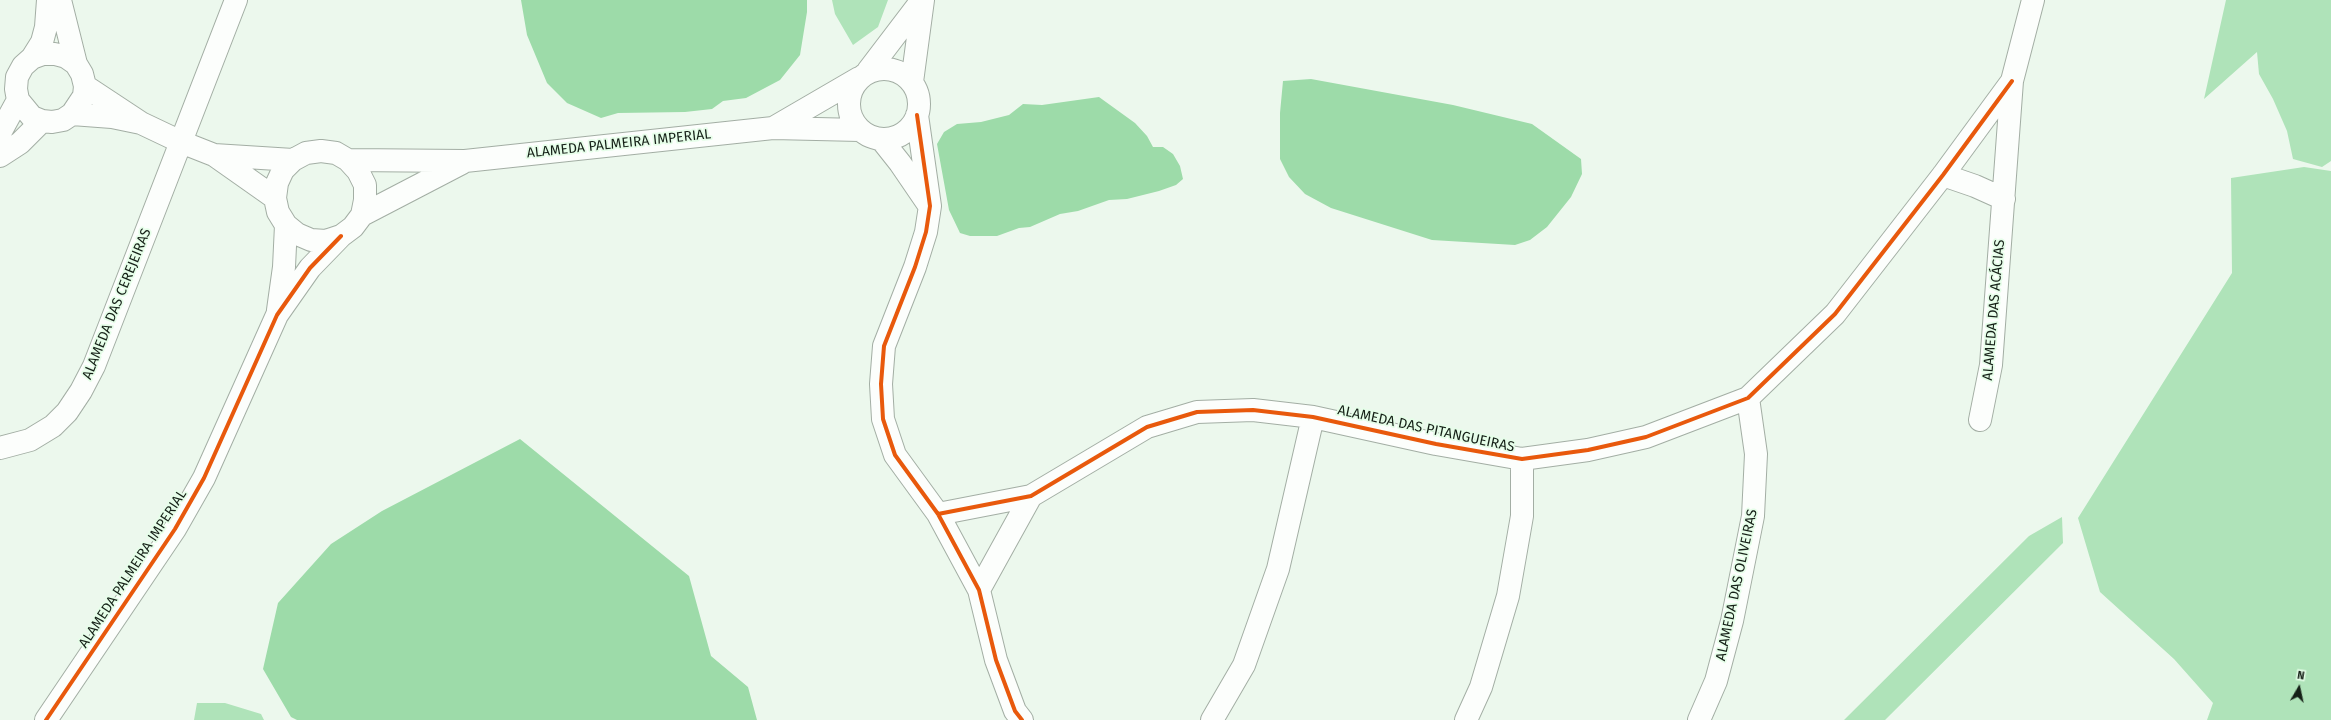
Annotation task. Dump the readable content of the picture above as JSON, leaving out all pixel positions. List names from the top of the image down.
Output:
{
  "streets": {
    "street": [
      "ALAMEDA PALMEIRA IMPERIAL",
      "ALAMEDA DAS CEREJEIRAS",
      "ALAMEDA DAS ACÁCIAS",
      "ALAMEDA DAS PITANGUEIRAS",
      "ALAMEDA DAS OLIVEIRAS"
    ]
  },
  "crossings": [
    ["ALAMEDA DAS ACÁCIAS", "ALAMEDA DAS PITANGUEIRAS"],
    ["ALAMEDA DAS PITANGUEIRAS", "ALAMEDA DAS OLIVEIRAS"]
  ],
  "north": "top"
}
